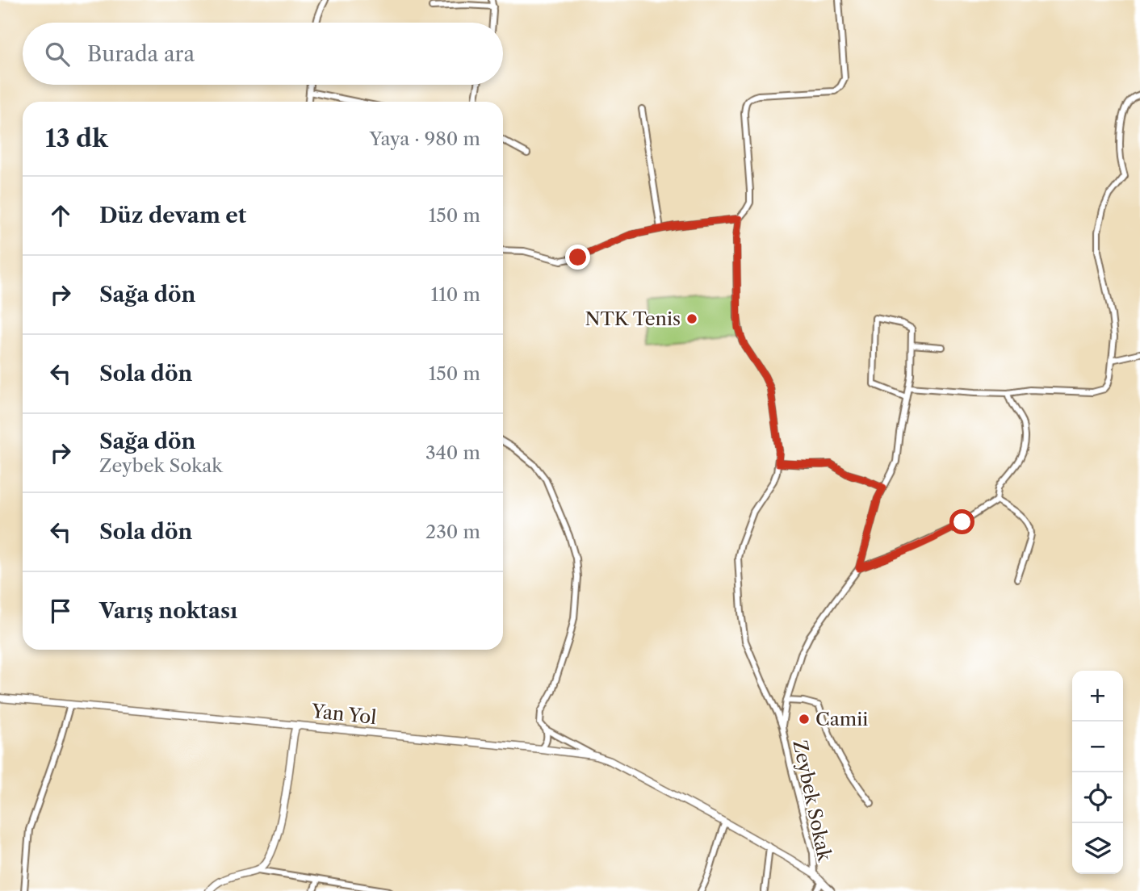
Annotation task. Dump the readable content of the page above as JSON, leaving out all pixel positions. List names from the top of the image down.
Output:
{
  "streets": {
    "street": ["Yan Yol", "Zeybek Sokak"]
  },
  "crossings": [
    ["Yan Yol", "Zeybek Sokak"]
  ],
  "places": ["NTK Tenis", "Camii"],
  "page": {
    "search": "Burada ara",
    "heading": ["13 dk", "Yaya · 980 m"],
    "list": [
      ["Düz devam et", "150 m"],
      ["Sağa dön", "110 m"],
      ["Sola dön", "150 m"],
      ["Sağa dön", "Zeybek Sokak", "340 m"],
      ["Sola dön", "230 m"],
      "Varış noktası"
    ],
    "map_buttons": ["+", "−"]
  }
}
